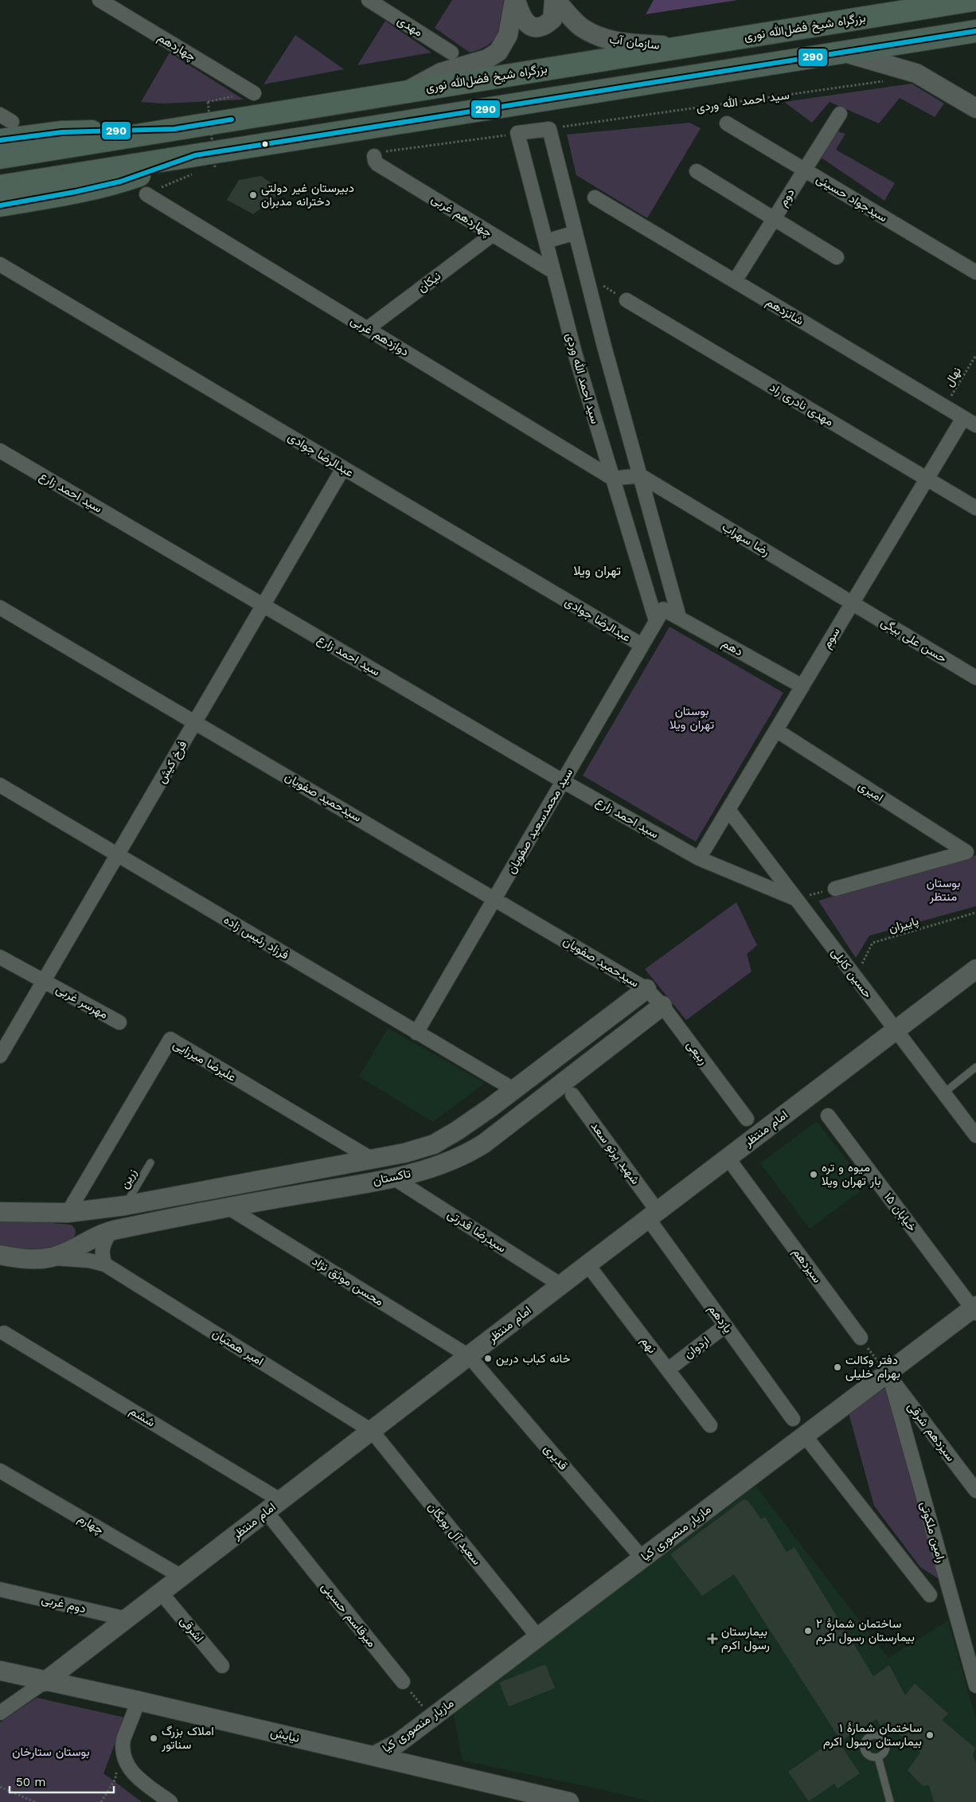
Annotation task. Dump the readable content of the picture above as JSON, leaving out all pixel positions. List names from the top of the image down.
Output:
{
  "streets": {
    "highway": ["بزرگراه شیخ فضل‌الله نوری"],
    "street": [
      "مهدی",
      "سازمان آب",
      "چهاردهم",
      "سید احمد الله وردی",
      "دوم",
      "سیدجواد حسینی",
      "چهاردهم غربی",
      "نیکان",
      "شانزدهم",
      "دوازدهم غربی",
      "مهدی نادری راد",
      "عبدالرضا جوادی",
      "سید احمد زارع",
      "رضا سهراب",
      "سوم",
      "حسن علی بیگی",
      "دهم",
      "فرخ کیش",
      "امیری",
      "سیدحمید صفویان",
      "سید محمدسعید صفویان",
      "فرزاد رئیس زاده",
      "حسین کابلی",
      "مهرسر غربی",
      "ربیعی",
      "علیرضا میرزایی",
      "امام منتظر",
      "شهید پرتو سعد",
      "تاکستان",
      "خیابان ۱۵",
      "سیدرضا قدرتی",
      "سیزدهم",
      "محسن موثق نژاد",
      "یازدهم",
      "نهم",
      "امیر همتیان",
      "اردوان",
      "ششم",
      "سیزدهم شرقی",
      "قدیری",
      "چهارم",
      "رامین ملکوتی",
      "مازیار منصوری کیا",
      "سعید آل بویگان",
      "دوم غربی",
      "میرقاسم حسینی",
      "اشرقی",
      "نیایش"
    ],
    "lane": ["زرین"],
    "path": ["نهال", "پاییزان"]
  },
  "crossings": [
    ["بزرگراه شیخ فضل‌الله نوری", "سازمان آب"],
    ["سید احمد الله وردی", "چهاردهم غربی"],
    ["سید احمد الله وردی", "دوازدهم غربی"],
    ["سید احمد الله وردی", "دهم"],
    ["سید احمد الله وردی", "سید محمدسعید صفویان"],
    ["دوم", "سیدجواد حسینی"],
    ["دوم", "شانزدهم"],
    ["چهاردهم غربی", "نیکان"],
    ["نیکان", "دوازدهم غربی"],
    ["شانزدهم", "نهال"],
    ["شانزدهم", "سوم"],
    ["مهدی نادری راد", "سوم"],
    ["عبدالرضا جوادی", "فرخ کیش"],
    ["عبدالرضا جوادی", "سید محمدسعید صفویان"],
    ["سید احمد زارع", "سوم"],
    ["سید احمد زارع", "فرخ کیش"],
    ["سید احمد زارع", "سید محمدسعید صفویان"],
    ["سید احمد زارع", "حسین کابلی"],
    ["رضا سهراب", "سوم"],
    ["رضا سهراب", "حسن علی بیگی"],
    ["سوم", "حسن علی بیگی"],
    ["سوم", "دهم"],
    ["سوم", "امیری"],
    ["سوم", "حسین کابلی"],
    ["دهم", "سید محمدسعید صفویان"],
    ["فرخ کیش", "سیدحمید صفویان"],
    ["فرخ کیش", "فرزاد رئیس زاده"],
    ["فرخ کیش", "مهرسر غربی"],
    ["سیدحمید صفویان", "سید محمدسعید صفویان"],
    ["سیدحمید صفویان", "ربیعی"],
    ["سیدحمید صفویان", "تاکستان"],
    ["سید محمدسعید صفویان", "فرزاد رئیس زاده"],
    ["پاییزان", "حسین کابلی"],
    ["فرزاد رئیس زاده", "تاکستان"],
    ["حسین کابلی", "امام منتظر"],
    ["ربیعی", "تاکستان"],
    ["علیرضا میرزایی", "تاکستان"],
    ["امام منتظر", "شهید پرتو سعد"],
    ["امام منتظر", "سیدرضا قدرتی"],
    ["امام منتظر", "سیزدهم"],
    ["امام منتظر", "محسن موثق نژاد"],
    ["امام منتظر", "یازدهم"],
    ["امام منتظر", "نهم"],
    ["امام منتظر", "امیر همتیان"],
    ["امام منتظر", "ششم"],
    ["امام منتظر", "قدیری"],
    ["امام منتظر", "چهارم"],
    ["امام منتظر", "سعید آل بویگان"],
    ["امام منتظر", "دوم غربی"],
    ["امام منتظر", "میرقاسم حسینی"],
    ["امام منتظر", "اشرقی"],
    ["امام منتظر", "نیایش"],
    ["شهید پرتو سعد", "یازدهم"],
    ["تاکستان", "زرین"],
    ["تاکستان", "سیدرضا قدرتی"],
    ["تاکستان", "محسن موثق نژاد"],
    ["تاکستان", "امیر همتیان"],
    ["خیابان ۱۵", "مازیار منصوری کیا"],
    ["محسن موثق نژاد", "قدیری"],
    ["یازدهم", "اردوان"],
    ["نهم", "اردوان"],
    ["امیر همتیان", "سعید آل بویگان"],
    ["ششم", "میرقاسم حسینی"],
    ["سیزدهم شرقی", "رامین ملکوتی"],
    ["سیزدهم شرقی", "مازیار منصوری کیا"],
    ["قدیری", "مازیار منصوری کیا"],
    ["رامین ملکوتی", "مازیار منصوری کیا"],
    ["مازیار منصوری کیا", "سعید آل بویگان"],
    ["مازیار منصوری کیا", "نیایش"]
  ],
  "districts": ["تهران ویلا"],
  "parks": ["بوستان تهران ویلا", "بوستان منتظر", "بوستان ستارخان"],
  "places": {
    "other": [
      "دبیرستان غیر دولتی دخترانه مدبران",
      "میوه و تره بار تهران ویلا",
      "خانه کباب درین",
      "دفتر وکالت بهرام خلیلی",
      "ساختمان شمارهٔ ۲ بیمارستان رسول اکرم",
      "ساختمان شمارهٔ ۱ بیمارستان رسول اکرم",
      "املاک بزرگ سناتور"
    ],
    "health": ["بیمارستان رسول اکرم"]
  },
  "lines": ["transit line 290"],
  "scale_bar": "50 m"
}
